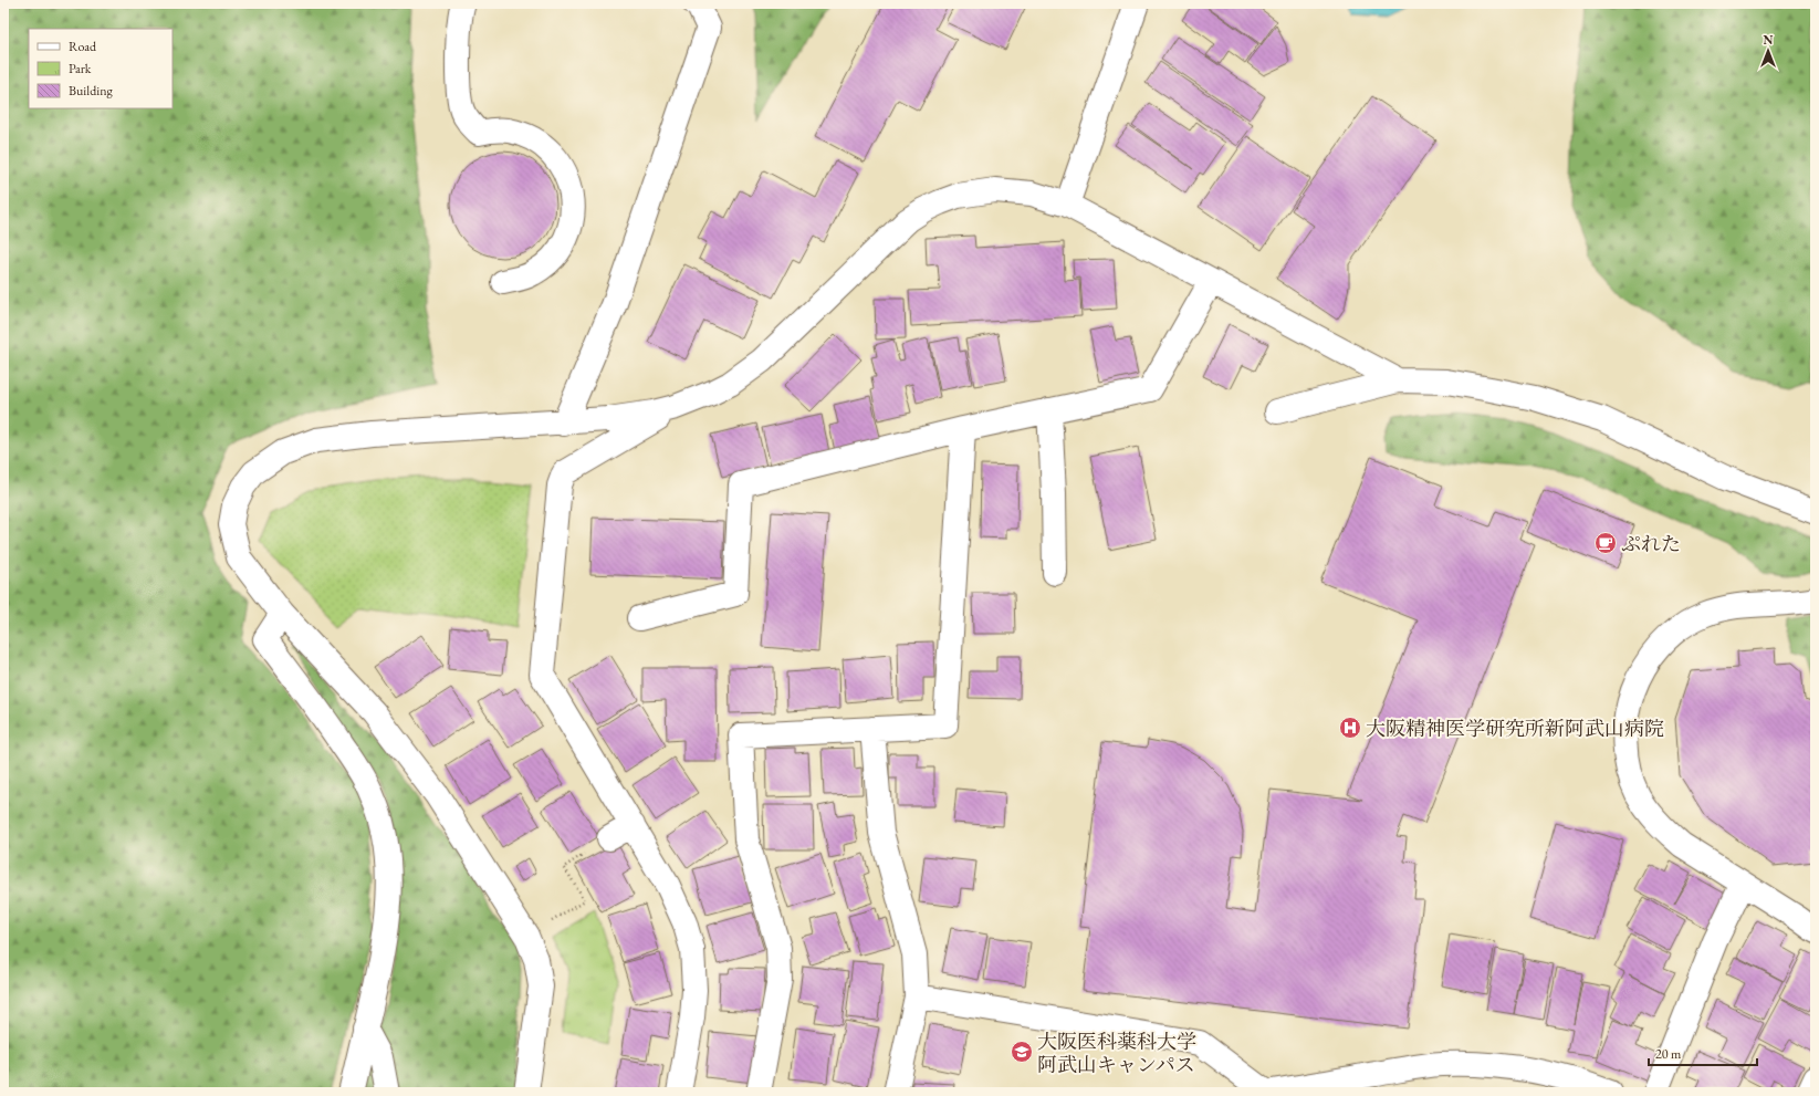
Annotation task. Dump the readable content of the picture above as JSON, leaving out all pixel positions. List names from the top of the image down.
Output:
{
  "places": {
    "cafe": ["ぷれた"],
    "hospital": ["大阪精神医学研究所新阿武山病院"],
    "school or university": ["大阪医科薬科大学 阿武山キャンパス"]
  },
  "legend": ["Road", "Park", "Building"],
  "scale_bar": "20 m",
  "north": "top"
}
